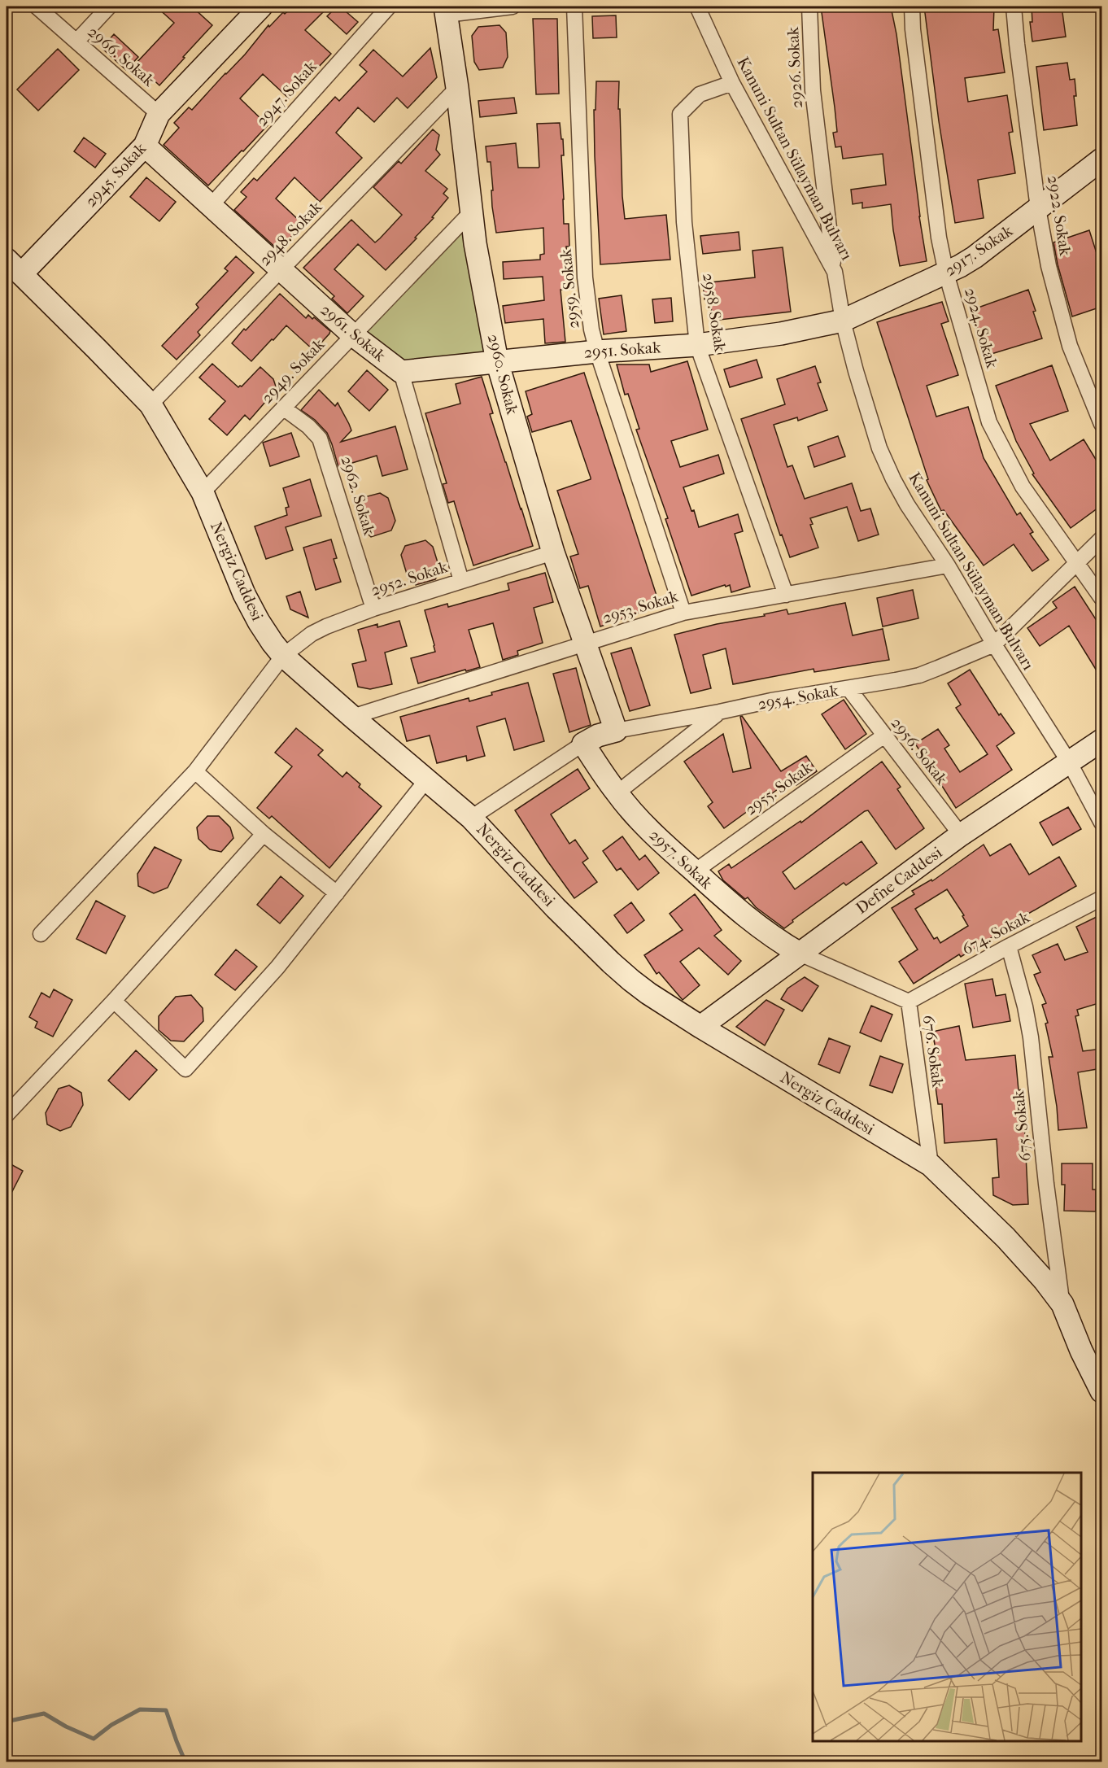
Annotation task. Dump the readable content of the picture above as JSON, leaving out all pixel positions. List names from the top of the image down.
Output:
{
  "streets": {
    "street": [
      "2966. Sokak",
      "2926. Sokak",
      "2947. Sokak",
      "Kanuni Sultan Sülayman Bulvarı",
      "2945. Sokak",
      "2922. Sokak",
      "2948. Sokak",
      "2917. Sokak",
      "2959. Sokak",
      "2958. Sokak",
      "2924. Sokak",
      "2961. Sokak",
      "2951. Sokak",
      "2949. Sokak",
      "2960. Sokak",
      "2962. Sokak",
      "Nergiz Caddesi",
      "2952. Sokak",
      "2953. Sokak",
      "2954. Sokak",
      "2956. Sokak",
      "2955. Sokak",
      "2957. Sokak",
      "Defne Caddesi",
      "674. Sokak",
      "676. Sokak",
      "675. Sokak"
    ]
  },
  "crossings": [
    ["2966. Sokak", "2945. Sokak"],
    ["2926. Sokak", "Kanuni Sultan Sülayman Bulvarı"],
    ["2947. Sokak", "2961. Sokak"],
    ["Kanuni Sultan Sülayman Bulvarı", "2917. Sokak"],
    ["Kanuni Sultan Sülayman Bulvarı", "2958. Sokak"],
    ["Kanuni Sultan Sülayman Bulvarı", "2951. Sokak"],
    ["Kanuni Sultan Sülayman Bulvarı", "2953. Sokak"],
    ["Kanuni Sultan Sülayman Bulvarı", "2954. Sokak"],
    ["Kanuni Sultan Sülayman Bulvarı", "Defne Caddesi"],
    ["2945. Sokak", "2961. Sokak"],
    ["2945. Sokak", "Nergiz Caddesi"],
    ["2922. Sokak", "2917. Sokak"],
    ["2948. Sokak", "2961. Sokak"],
    ["2948. Sokak", "2960. Sokak"],
    ["2948. Sokak", "Nergiz Caddesi"],
    ["2917. Sokak", "2924. Sokak"],
    ["2917. Sokak", "2951. Sokak"],
    ["2959. Sokak", "2951. Sokak"],
    ["2959. Sokak", "2953. Sokak"],
    ["2958. Sokak", "2951. Sokak"],
    ["2958. Sokak", "2953. Sokak"],
    ["2924. Sokak", "2954. Sokak"],
    ["2961. Sokak", "2951. Sokak"],
    ["2961. Sokak", "2949. Sokak"],
    ["2961. Sokak", "2952. Sokak"],
    ["2951. Sokak", "2960. Sokak"],
    ["2949. Sokak", "2960. Sokak"],
    ["2949. Sokak", "2962. Sokak"],
    ["2949. Sokak", "Nergiz Caddesi"],
    ["2960. Sokak", "2952. Sokak"],
    ["2960. Sokak", "2953. Sokak"],
    ["2960. Sokak", "2954. Sokak"],
    ["2962. Sokak", "2952. Sokak"],
    ["Nergiz Caddesi", "2952. Sokak"],
    ["Nergiz Caddesi", "2953. Sokak"],
    ["Nergiz Caddesi", "2954. Sokak"],
    ["Nergiz Caddesi", "Defne Caddesi"],
    ["Nergiz Caddesi", "676. Sokak"],
    ["Nergiz Caddesi", "675. Sokak"],
    ["2954. Sokak", "2956. Sokak"],
    ["2954. Sokak", "2957. Sokak"],
    ["2956. Sokak", "2955. Sokak"],
    ["2956. Sokak", "Defne Caddesi"],
    ["2955. Sokak", "2957. Sokak"],
    ["2957. Sokak", "Defne Caddesi"],
    ["2957. Sokak", "676. Sokak"],
    ["Defne Caddesi", "676. Sokak"],
    ["674. Sokak", "676. Sokak"],
    ["674. Sokak", "675. Sokak"]
  ]
}
